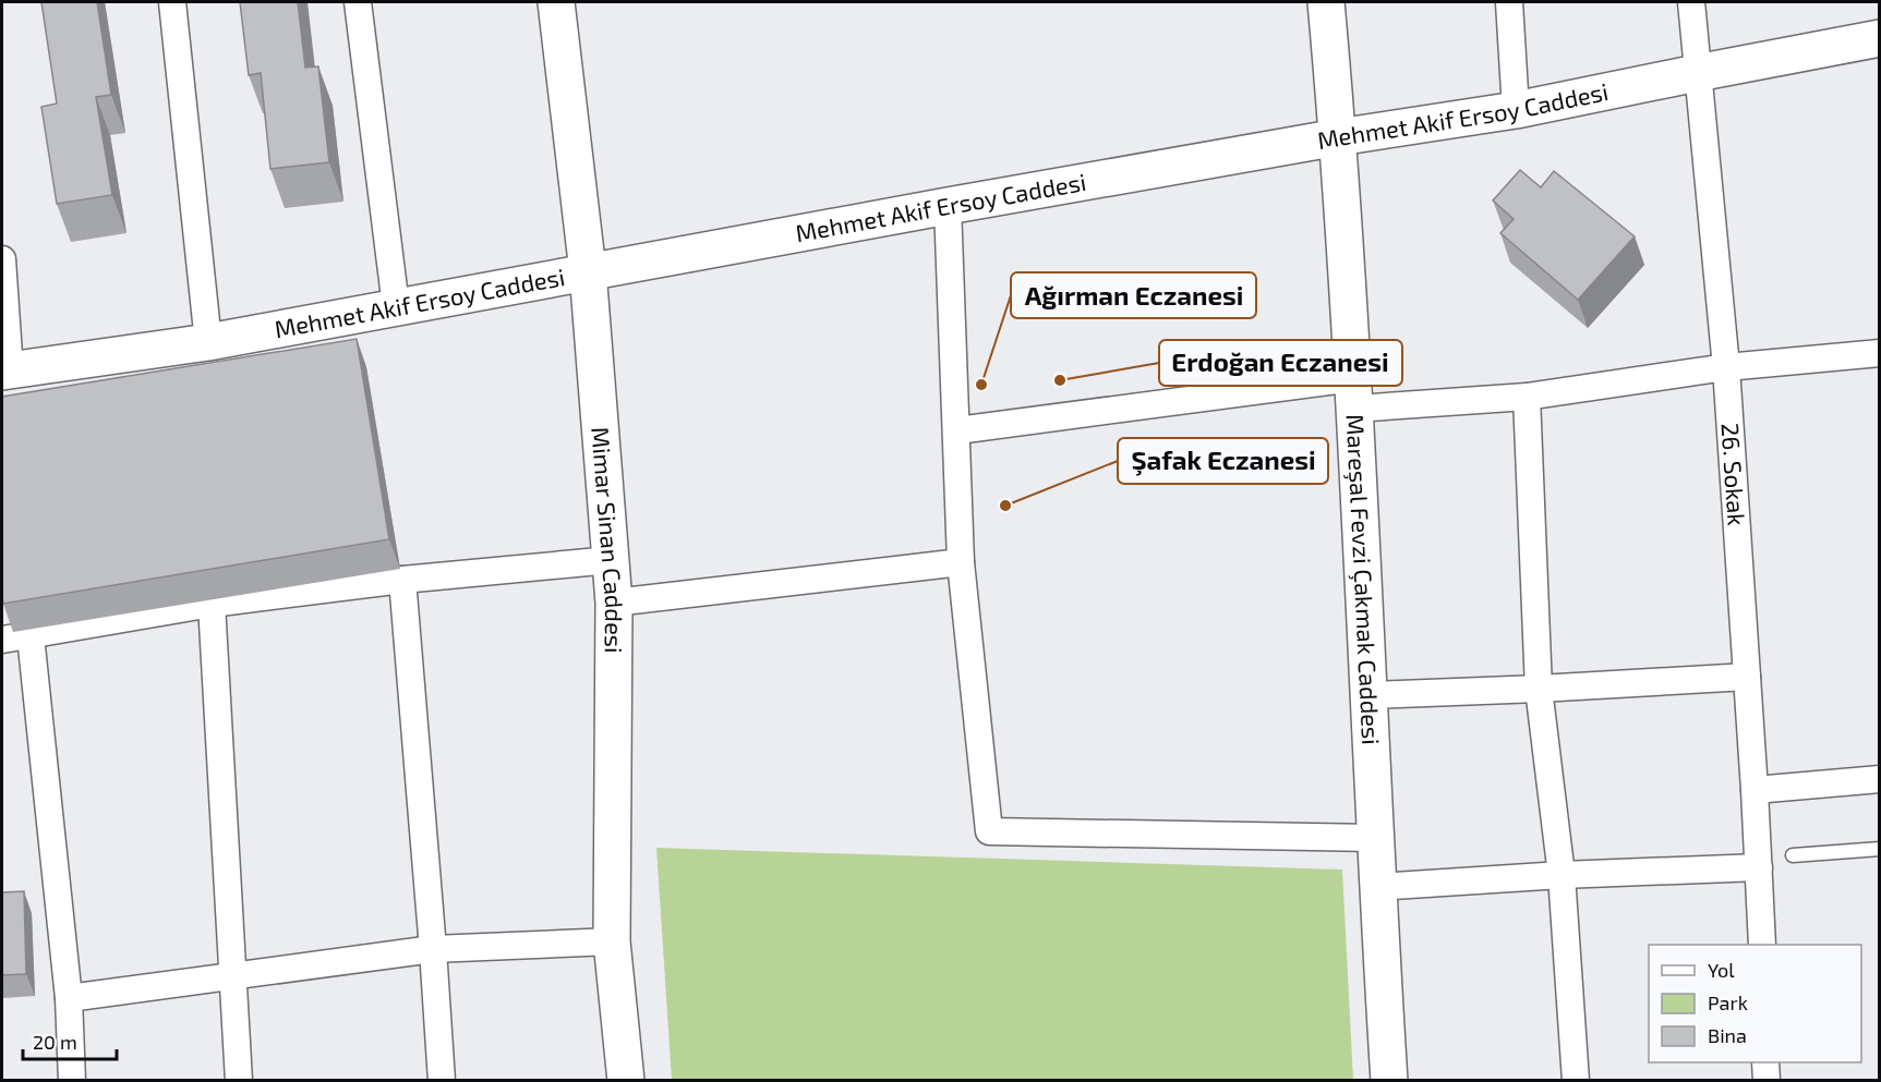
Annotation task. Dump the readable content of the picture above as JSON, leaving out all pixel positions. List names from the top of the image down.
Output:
{
  "streets": {
    "street": [
      "Mehmet Akif Ersoy Caddesi",
      "26. Sokak",
      "Mimar Sinan Caddesi",
      "Mareşal Fevzi Çakmak Caddesi"
    ]
  },
  "crossings": [
    ["Mehmet Akif Ersoy Caddesi", "26. Sokak"],
    ["Mehmet Akif Ersoy Caddesi", "Mimar Sinan Caddesi"],
    ["Mehmet Akif Ersoy Caddesi", "Mareşal Fevzi Çakmak Caddesi"]
  ],
  "places": ["Erdoğan Eczanesi", "Ağırman Eczanesi", "Şafak Eczanesi"],
  "legend": ["Yol", "Park", "Bina"],
  "scale_bar": "20 m"
}
